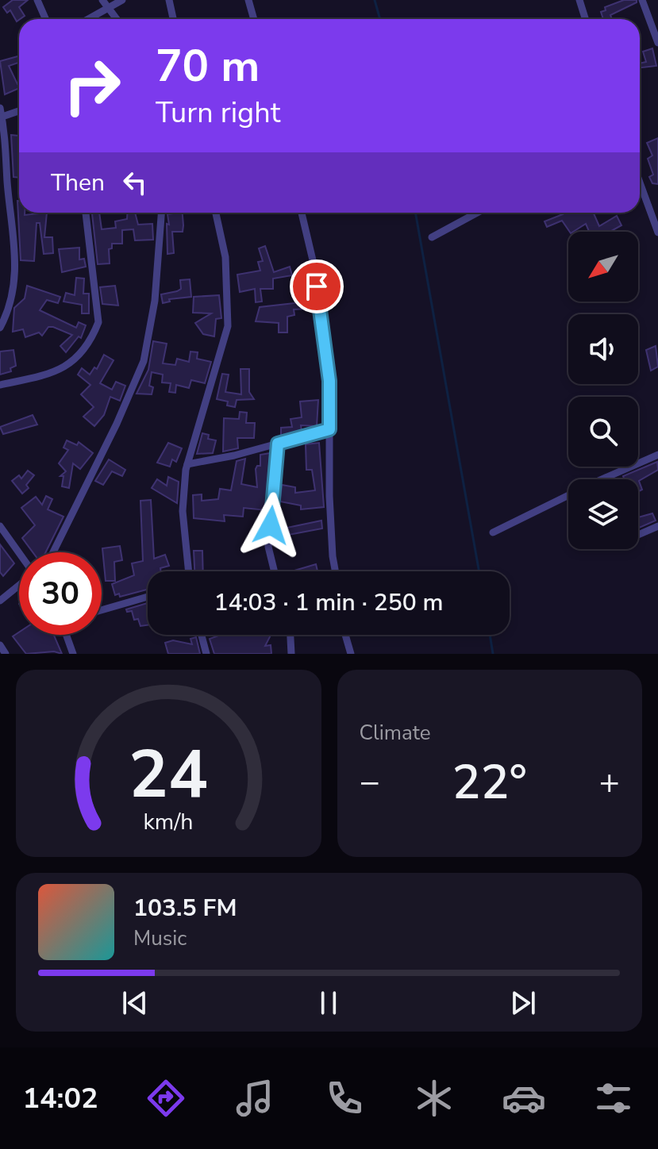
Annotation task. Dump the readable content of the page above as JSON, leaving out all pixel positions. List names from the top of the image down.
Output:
{
  "north": "bottom left",
  "page": {
    "turn": ["70 m", "Turn right"],
    "then": "Then",
    "limit": "30",
    "trip": "14:03 · 1 min · 250 m",
    "tile": "Climate",
    "heat": ["−", "22°", "+"],
    "song": ["103.5 FM", "Music"],
    "tabs": "14:02",
    "gauge": ["24", "km/h"]
  }
}
